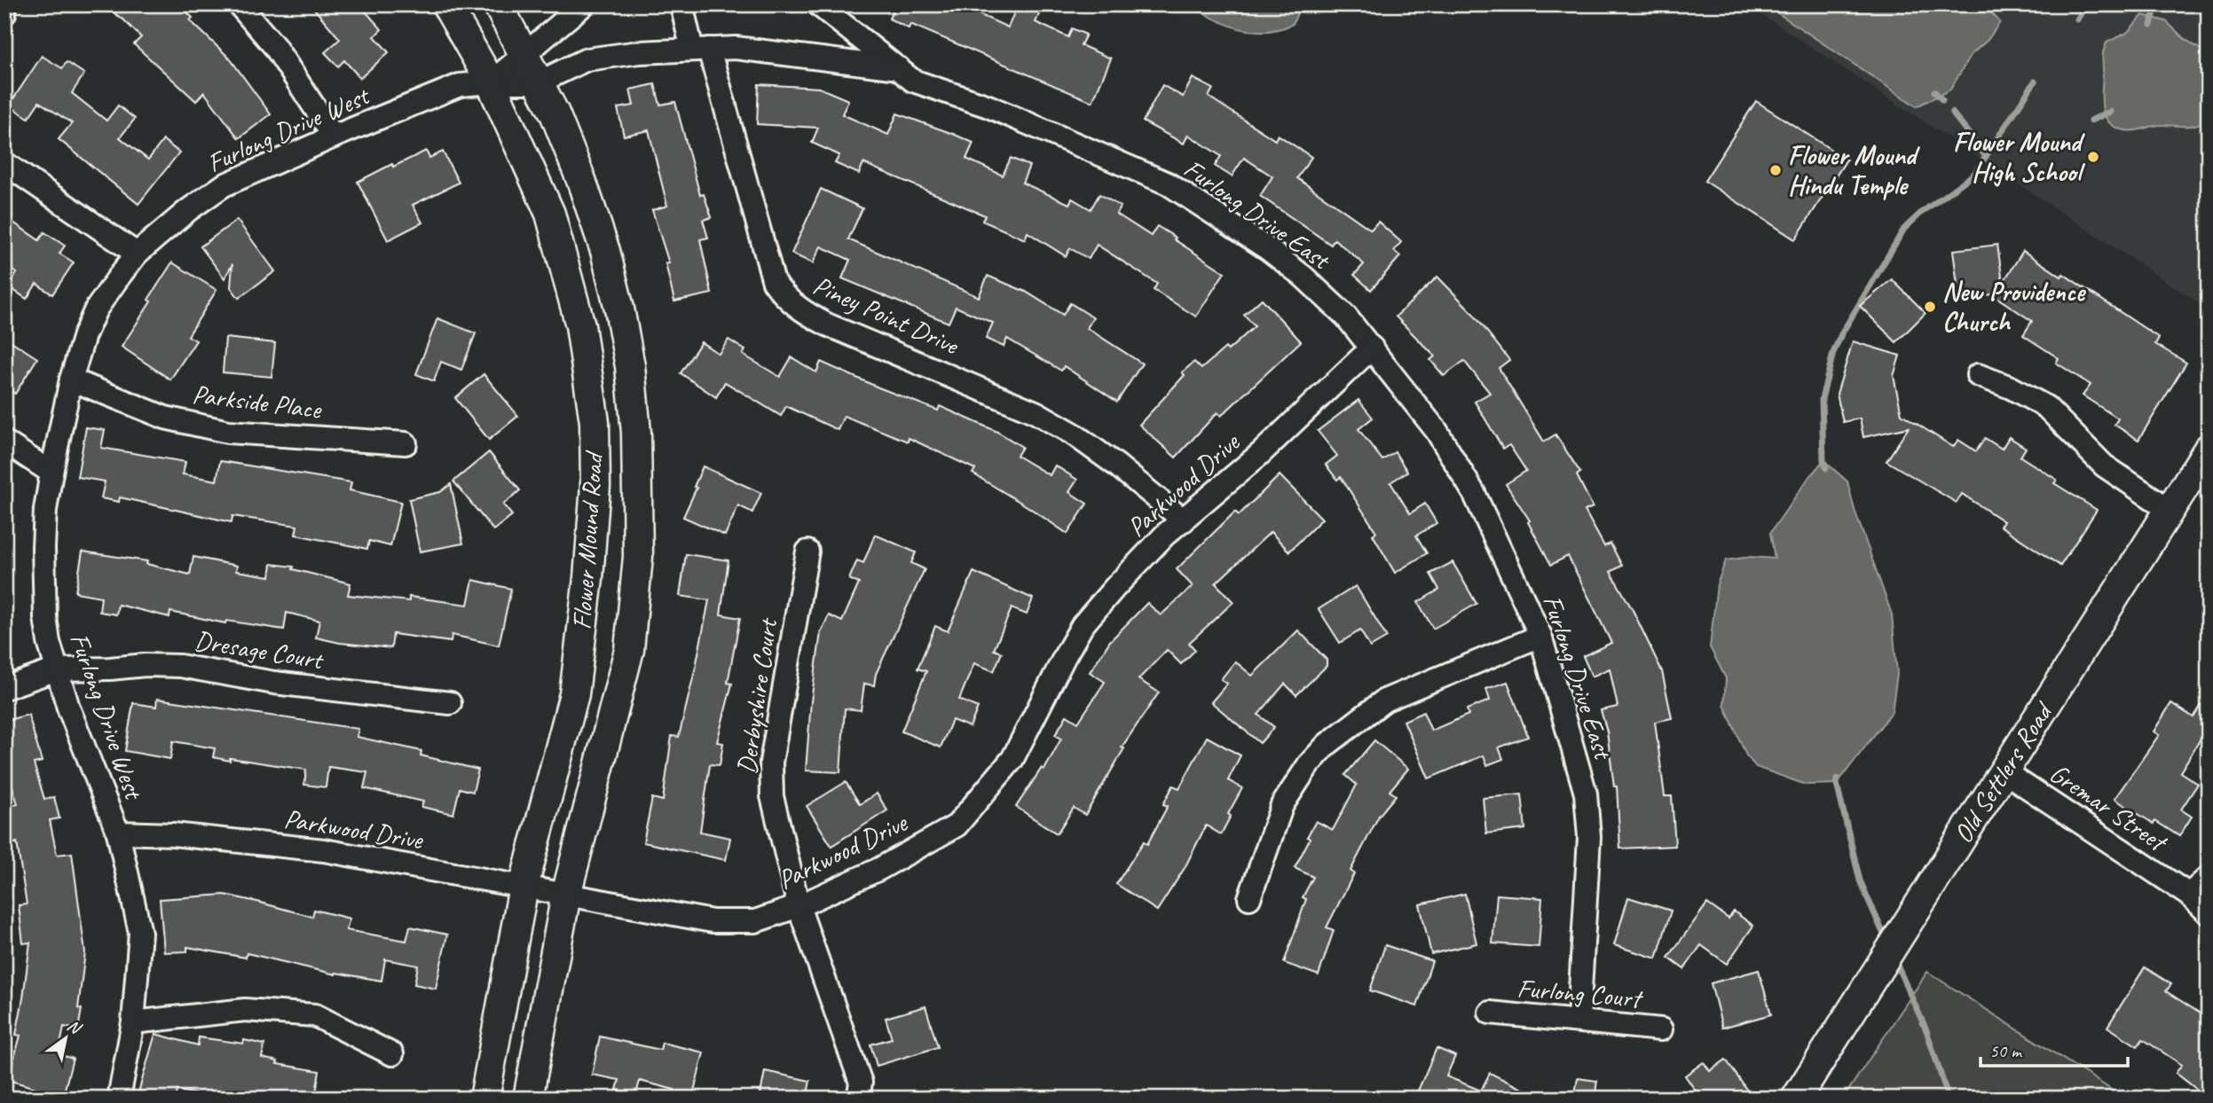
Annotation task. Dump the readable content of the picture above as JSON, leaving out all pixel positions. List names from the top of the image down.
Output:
{
  "streets": {
    "main road": ["Flower Mound Road", "Old Settlers Road"],
    "street": [
      "Furlong Drive West",
      "Furlong Drive East",
      "Piney Point Drive",
      "Parkside Place",
      "Parkwood Drive",
      "Dresage Court",
      "Derbyshire Court",
      "Gremar Street",
      "Furlong Court"
    ]
  },
  "crossings": [
    ["Furlong Drive West", "Furlong Drive East"],
    ["Furlong Drive West", "Parkside Place"],
    ["Furlong Drive West", "Parkwood Drive"],
    ["Furlong Drive West", "Flower Mound Road"],
    ["Furlong Drive West", "Dresage Court"],
    ["Furlong Drive East", "Piney Point Drive"],
    ["Furlong Drive East", "Parkwood Drive"],
    ["Furlong Drive East", "Flower Mound Road"],
    ["Furlong Drive East", "Furlong Court"],
    ["Piney Point Drive", "Parkwood Drive"],
    ["Parkwood Drive", "Flower Mound Road"],
    ["Parkwood Drive", "Derbyshire Court"],
    ["Old Settlers Road", "Gremar Street"]
  ],
  "places": ["Flower Mound High School", "Flower Mound Hindu Temple", "New Providence Church"],
  "scale_bar": "50 m",
  "north": "top right"
}
